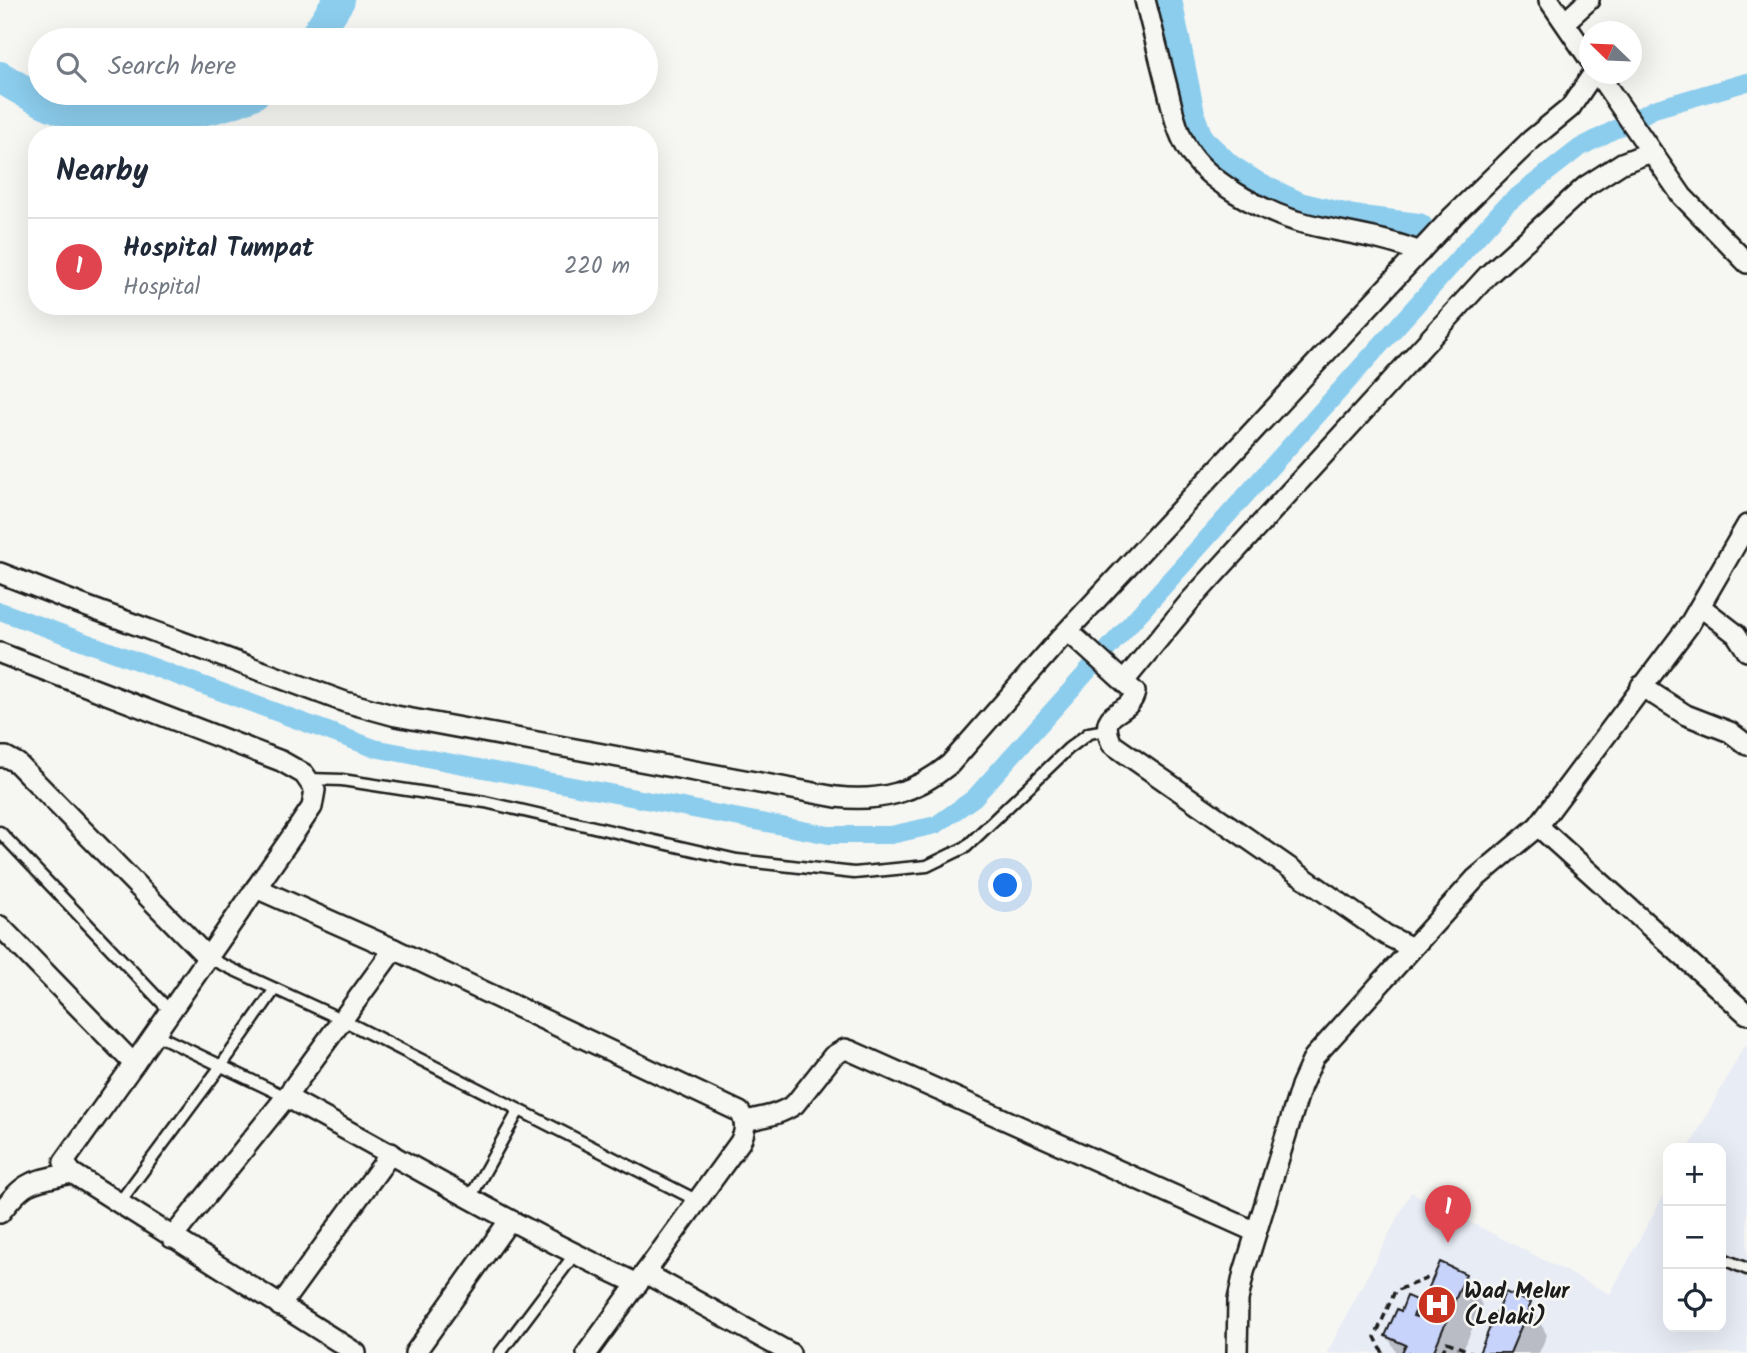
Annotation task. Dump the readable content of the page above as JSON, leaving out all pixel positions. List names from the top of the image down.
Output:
{
  "places": {
    "hospital": ["Wad Melur (Lelaki)"]
  },
  "north": "top left",
  "page": {
    "search": "Search here",
    "heading": "Nearby",
    "list": [
      {
        "mark": "1",
        "name": "Hospital Tumpat",
        "note": "Hospital",
        "value": "220 m"
      }
    ],
    "map_buttons": ["+", "−"],
    "pins": "1"
  }
}
